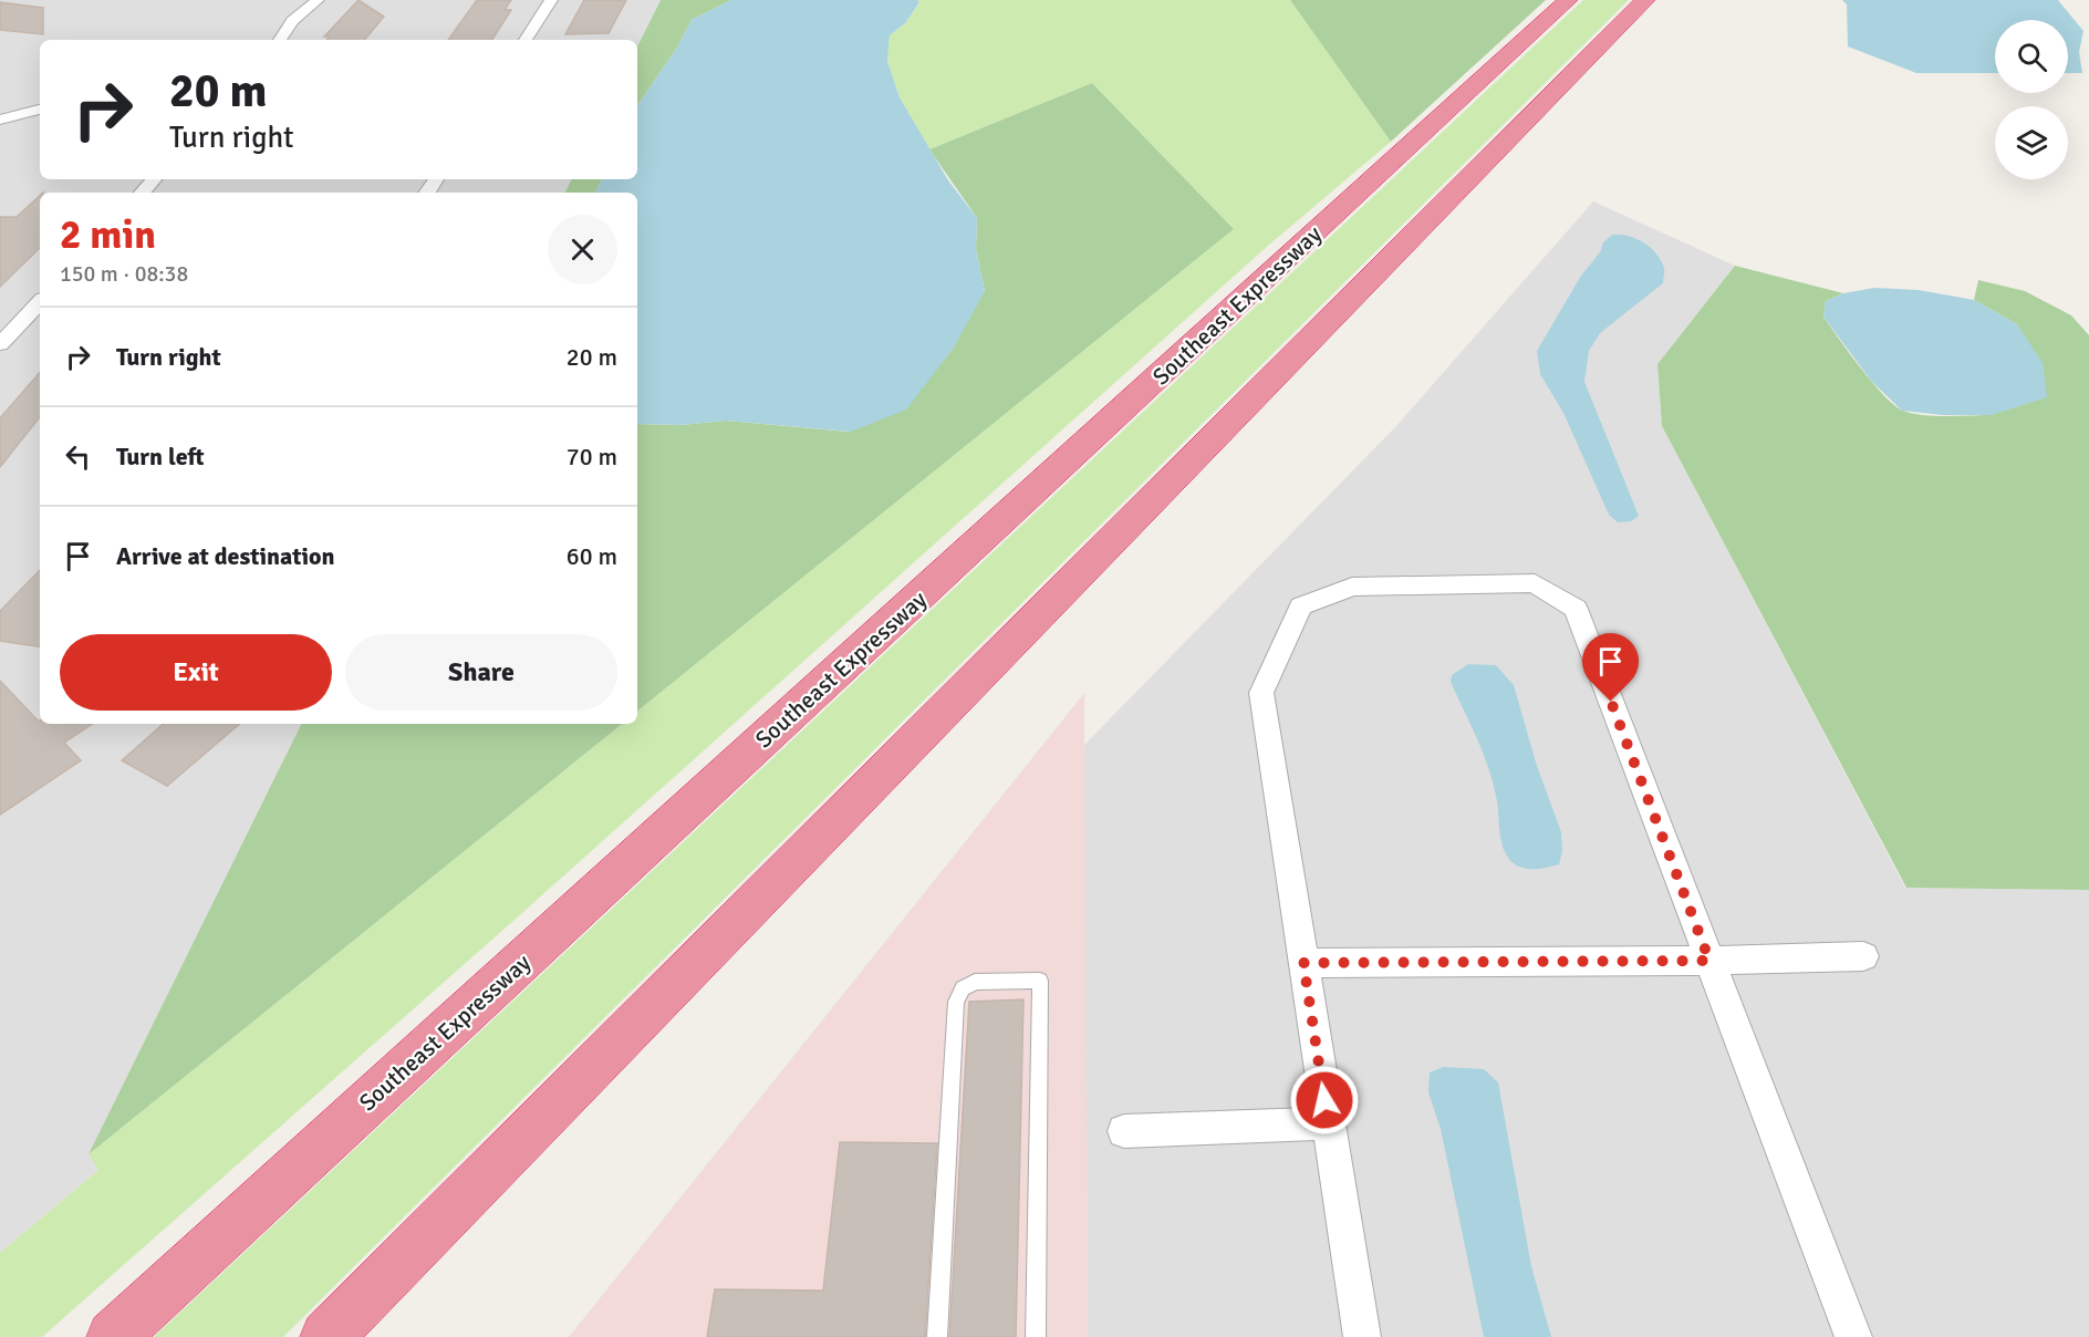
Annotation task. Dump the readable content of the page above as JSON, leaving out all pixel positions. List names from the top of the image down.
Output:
{
  "streets": {
    "highway": ["Southeast Expressway"]
  },
  "page": {
    "turn": ["20 m", "Turn right"],
    "heading": ["2 min", "150 m · 08:38"],
    "list": [
      {
        "name": "Turn right",
        "value": "20 m"
      },
      {
        "name": "Turn left",
        "value": "70 m"
      },
      {
        "name": "Arrive at destination",
        "value": "60 m"
      }
    ],
    "buttons": ["Exit", "Share"]
  }
}
